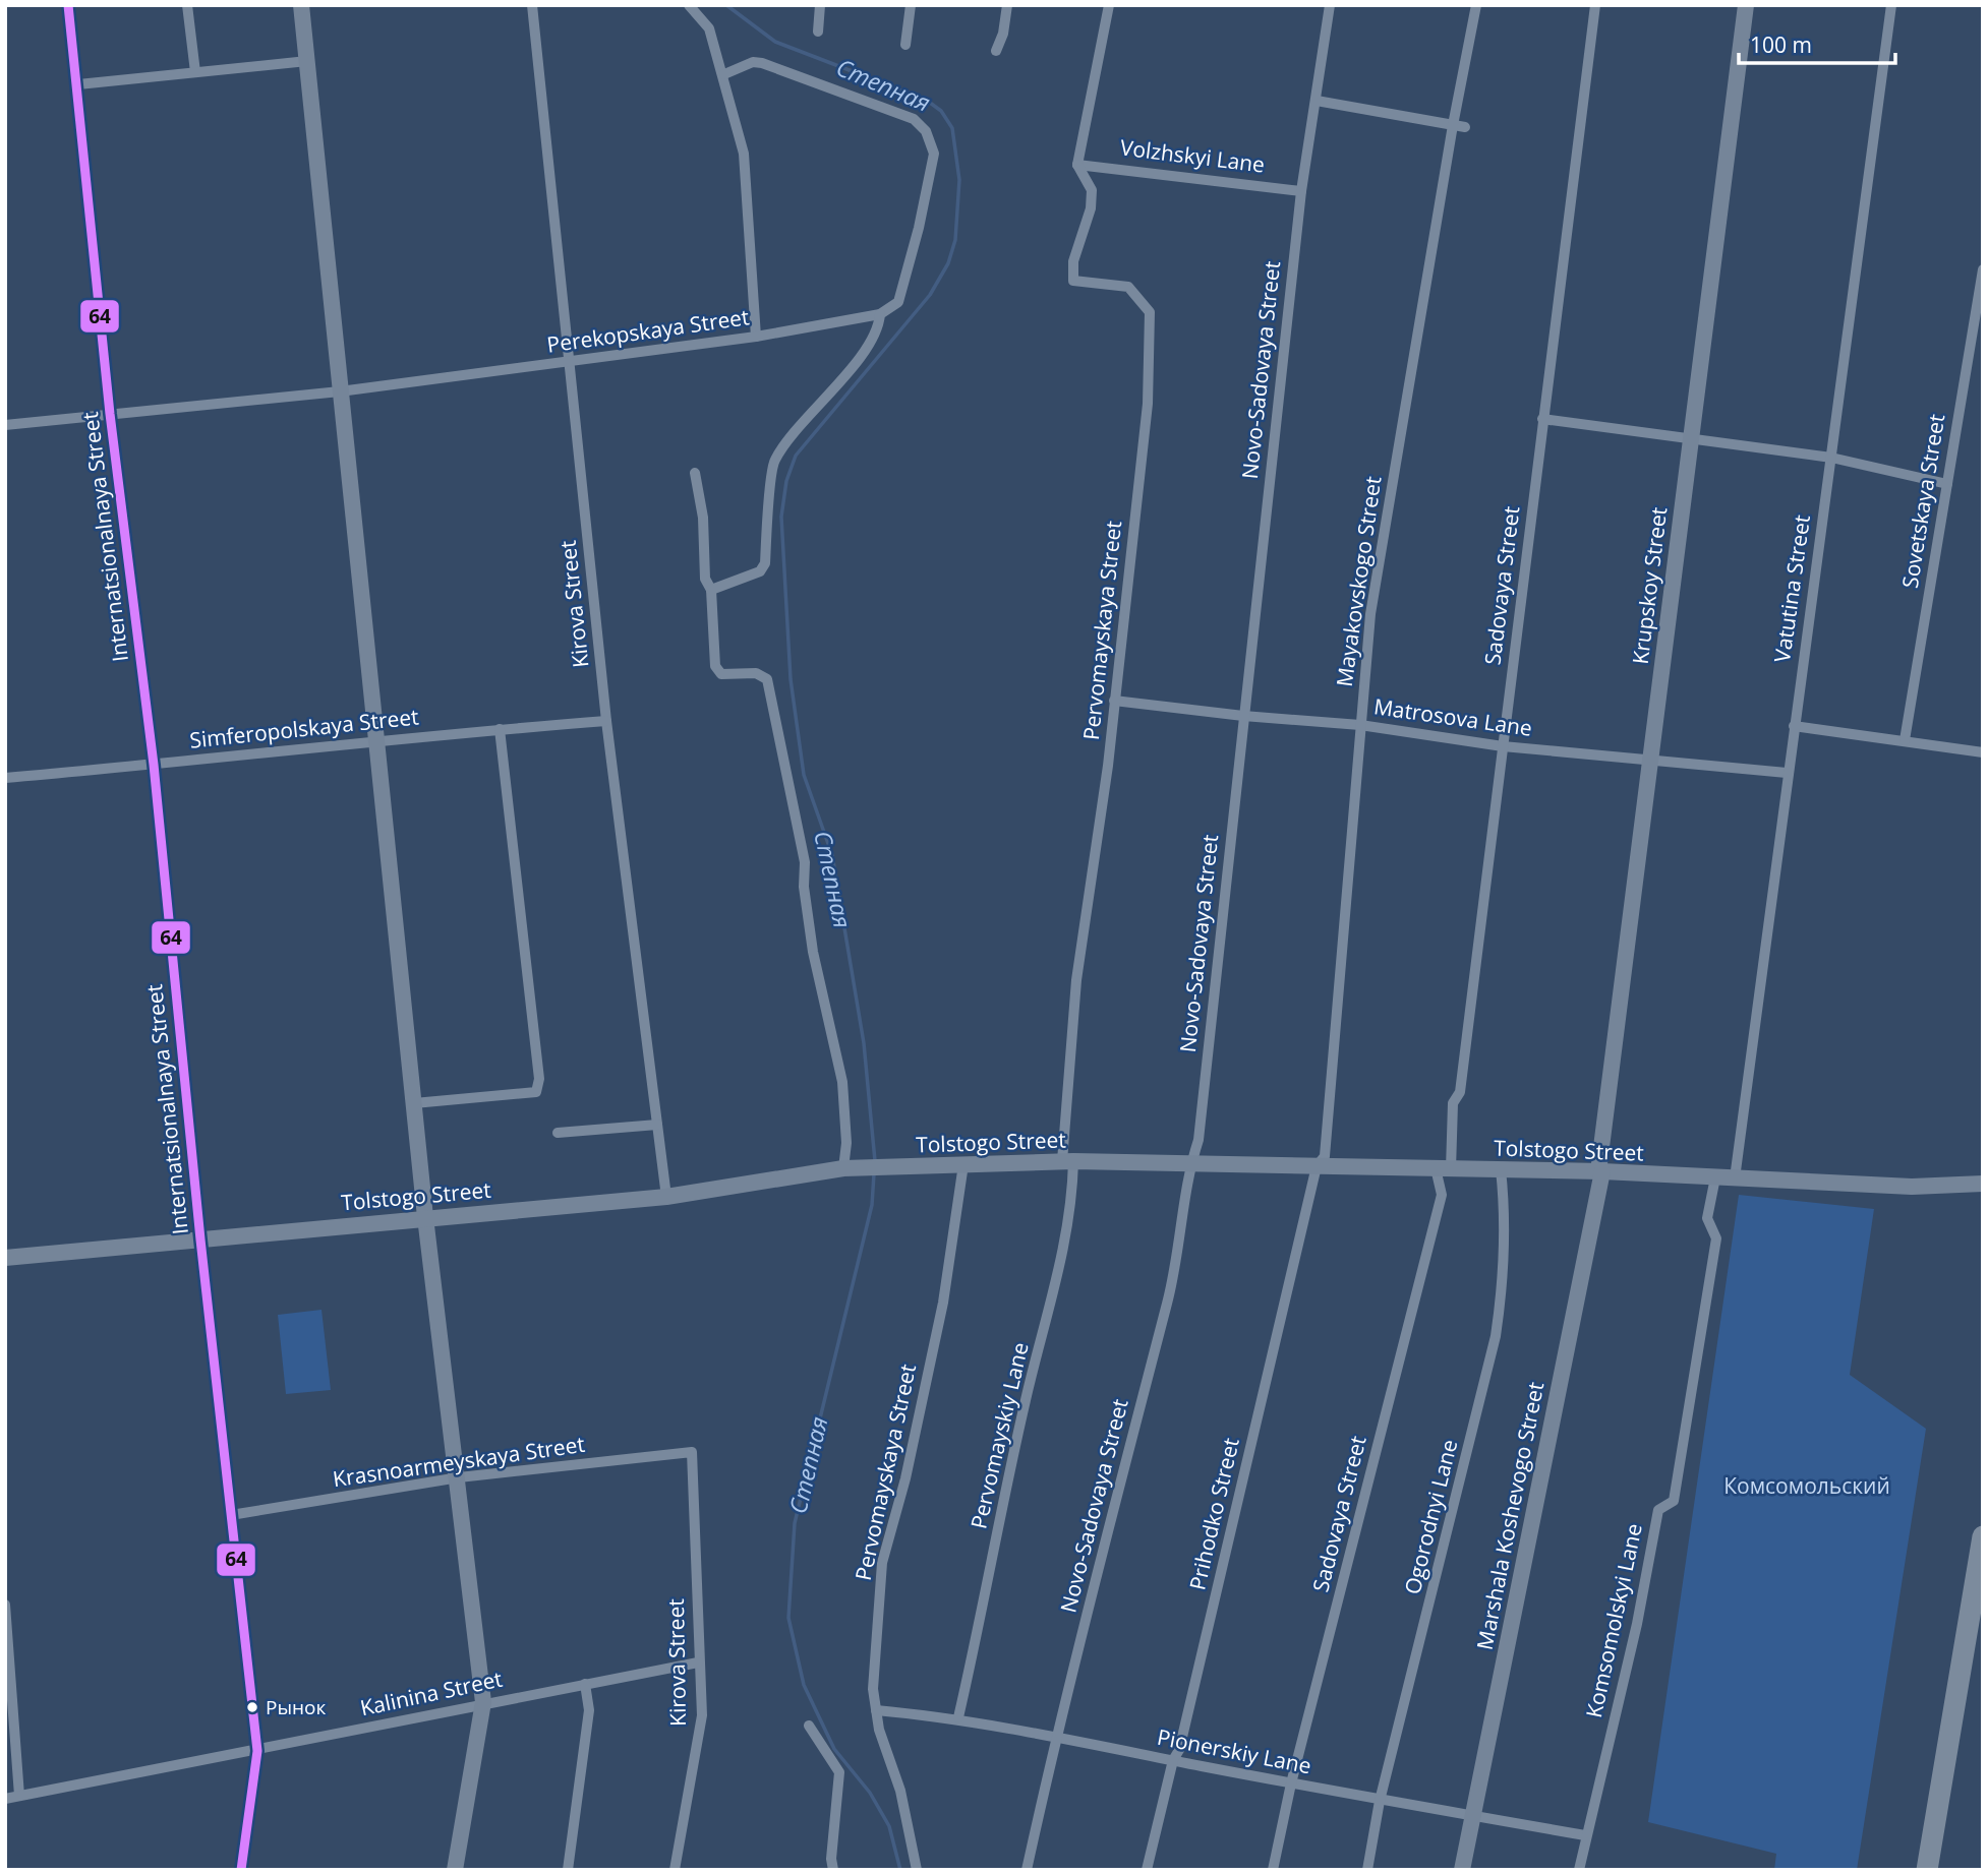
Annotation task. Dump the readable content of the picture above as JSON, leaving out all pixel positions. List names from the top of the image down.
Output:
{
  "streets": {
    "main road": ["Krupskoy Street", "Tolstogo Street", "Marshala Koshevogo Street"],
    "street": [
      "Volzhskyi Lane",
      "Perekopskaya Street",
      "Novo-Sadovaya Street",
      "Sovetskaya Street",
      "Internatsionalnaya Street",
      "Mayakovskogo Street",
      "Sadovaya Street",
      "Vatutina Street",
      "Kirova Street",
      "Pervomayskaya Street",
      "Matrosova Lane",
      "Simferopolskaya Street",
      "Pervomayskiy Lane",
      "Krasnoarmeyskaya Street",
      "Prihodko Street",
      "Ogorodnyi Lane",
      "Komsomolskyi Lane",
      "Kalinina Street",
      "Pionerskiy Lane"
    ]
  },
  "crossings": [
    ["Volzhskyi Lane", "Novo-Sadovaya Street"],
    ["Volzhskyi Lane", "Pervomayskaya Street"],
    ["Perekopskaya Street", "Internatsionalnaya Street"],
    ["Perekopskaya Street", "Kirova Street"],
    ["Novo-Sadovaya Street", "Matrosova Lane"],
    ["Novo-Sadovaya Street", "Tolstogo Street"],
    ["Novo-Sadovaya Street", "Pionerskiy Lane"],
    ["Internatsionalnaya Street", "Simferopolskaya Street"],
    ["Internatsionalnaya Street", "Tolstogo Street"],
    ["Internatsionalnaya Street", "Krasnoarmeyskaya Street"],
    ["Internatsionalnaya Street", "Kalinina Street"],
    ["Mayakovskogo Street", "Matrosova Lane"],
    ["Mayakovskogo Street", "Tolstogo Street"],
    ["Mayakovskogo Street", "Prihodko Street"],
    ["Sadovaya Street", "Matrosova Lane"],
    ["Sadovaya Street", "Tolstogo Street"],
    ["Sadovaya Street", "Pionerskiy Lane"],
    ["Krupskoy Street", "Matrosova Lane"],
    ["Krupskoy Street", "Tolstogo Street"],
    ["Krupskoy Street", "Marshala Koshevogo Street"],
    ["Vatutina Street", "Matrosova Lane"],
    ["Vatutina Street", "Tolstogo Street"],
    ["Kirova Street", "Simferopolskaya Street"],
    ["Kirova Street", "Tolstogo Street"],
    ["Kirova Street", "Krasnoarmeyskaya Street"],
    ["Kirova Street", "Kalinina Street"],
    ["Pervomayskaya Street", "Matrosova Lane"],
    ["Pervomayskaya Street", "Tolstogo Street"],
    ["Pervomayskaya Street", "Pervomayskiy Lane"],
    ["Pervomayskaya Street", "Pionerskiy Lane"],
    ["Tolstogo Street", "Pervomayskiy Lane"],
    ["Tolstogo Street", "Prihodko Street"],
    ["Tolstogo Street", "Marshala Koshevogo Street"],
    ["Tolstogo Street", "Ogorodnyi Lane"],
    ["Tolstogo Street", "Komsomolskyi Lane"],
    ["Pervomayskiy Lane", "Pionerskiy Lane"],
    ["Prihodko Street", "Pionerskiy Lane"],
    ["Marshala Koshevogo Street", "Pionerskiy Lane"],
    ["Ogorodnyi Lane", "Pionerskiy Lane"],
    ["Komsomolskyi Lane", "Pionerskiy Lane"]
  ],
  "water": ["Степная"],
  "parks": ["Комсомольский"],
  "places": ["Рынок"],
  "lines": ["transit line 64"],
  "scale_bar": "100 m"
}
